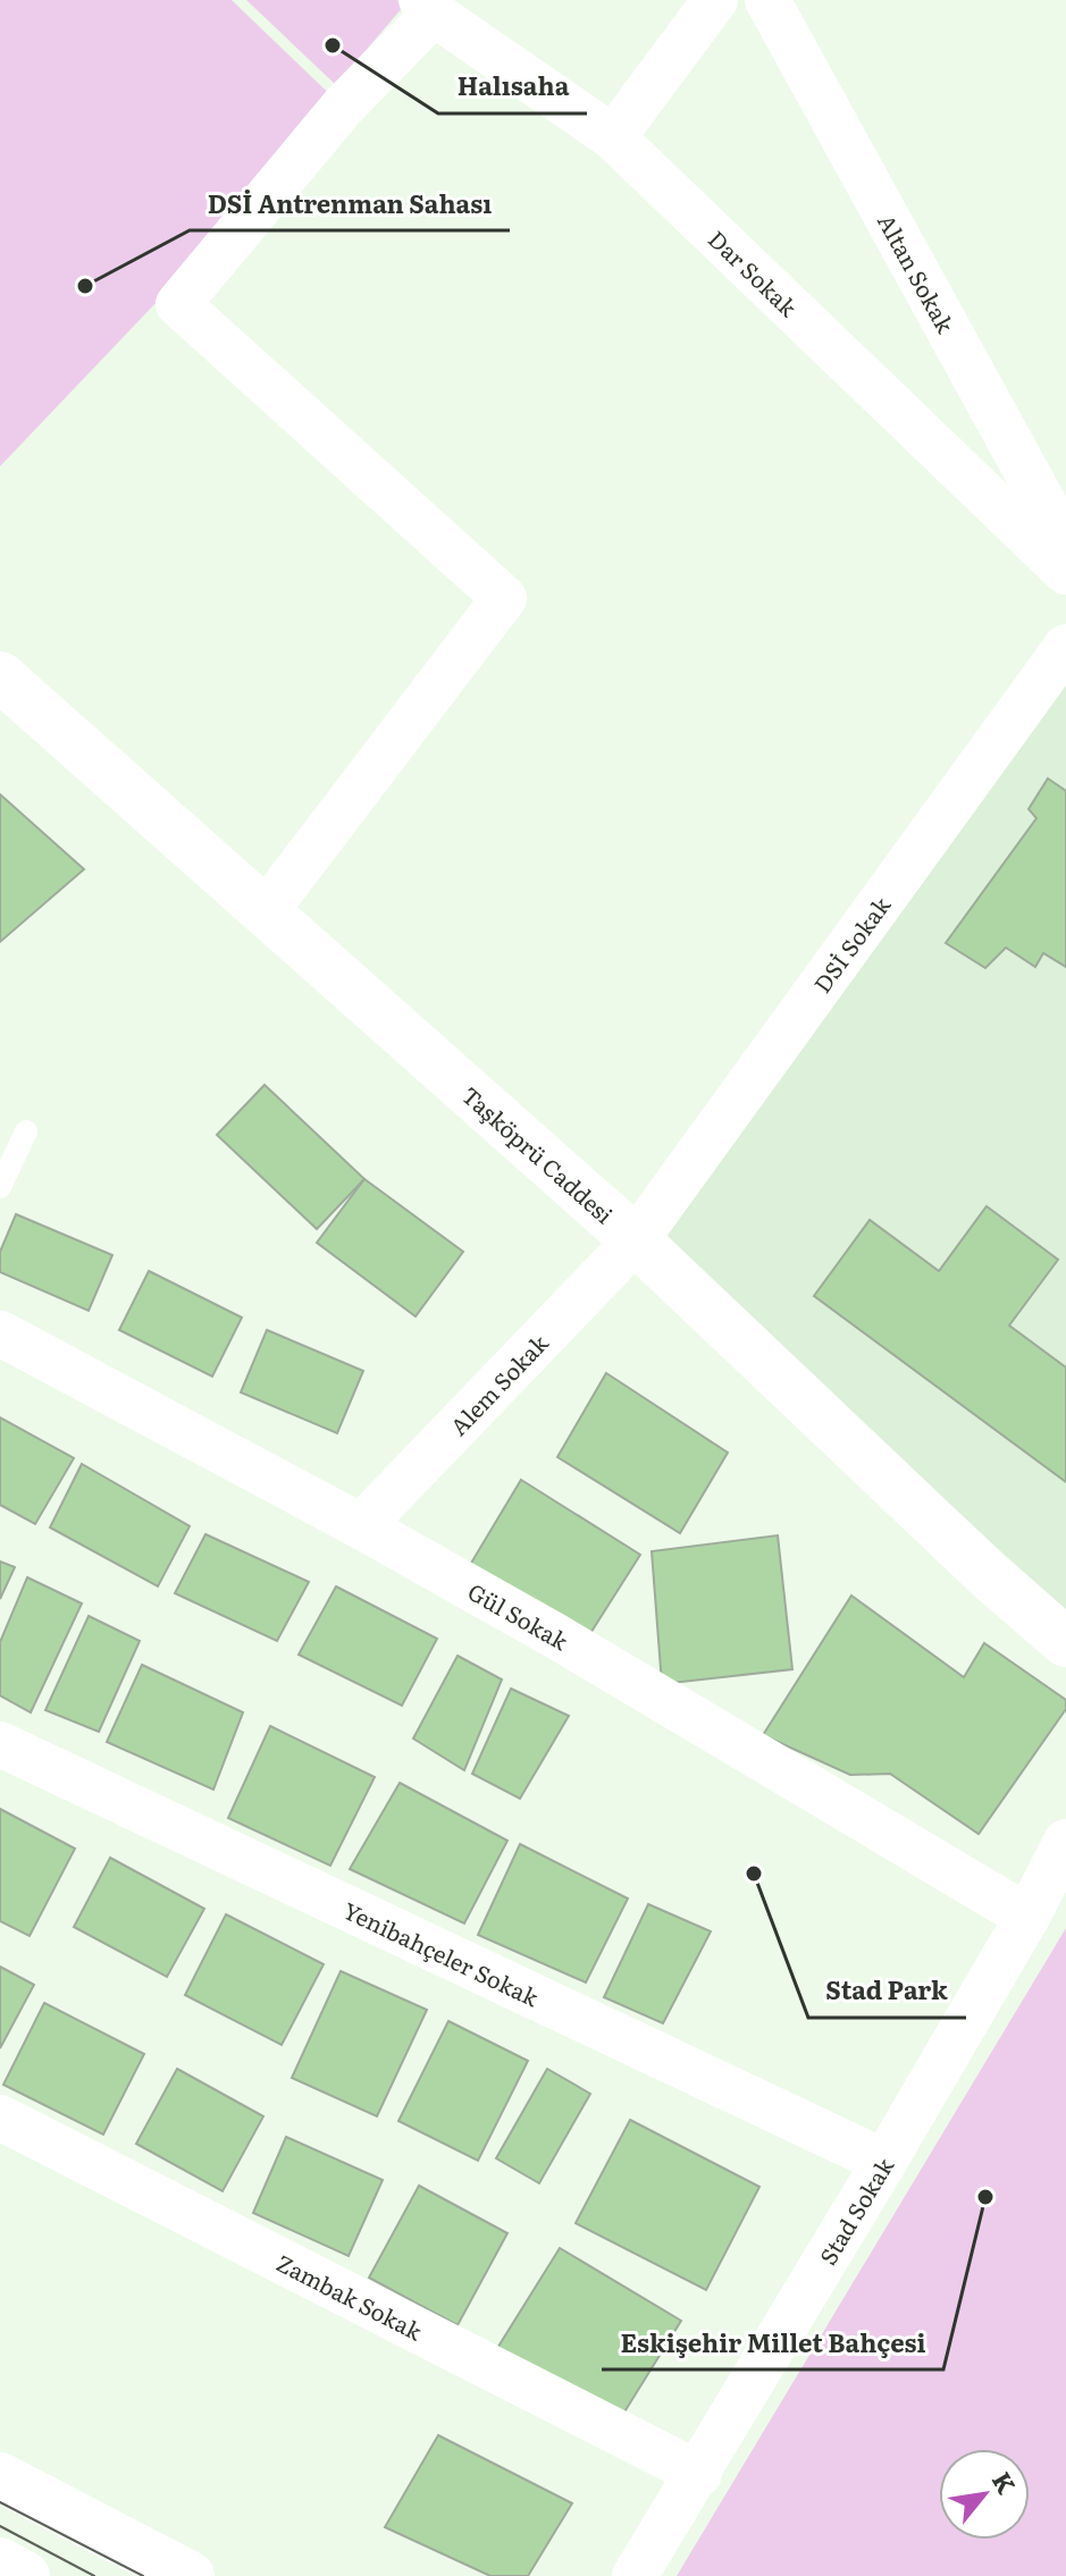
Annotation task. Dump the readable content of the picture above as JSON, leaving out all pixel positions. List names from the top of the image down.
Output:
{
  "streets": {
    "main road": ["Taşköprü Caddesi"],
    "street": [
      "Dar Sokak",
      "Altan Sokak",
      "DSİ Sokak",
      "Alem Sokak",
      "Gül Sokak",
      "Yenibahçeler Sokak",
      "Stad Sokak",
      "Zambak Sokak"
    ]
  },
  "crossings": [
    ["DSİ Sokak", "Taşköprü Caddesi"],
    ["DSİ Sokak", "Alem Sokak"],
    ["Taşköprü Caddesi", "Alem Sokak"],
    ["Alem Sokak", "Gül Sokak"],
    ["Gül Sokak", "Stad Sokak"],
    ["Yenibahçeler Sokak", "Stad Sokak"],
    ["Stad Sokak", "Zambak Sokak"]
  ],
  "places": [
    "Halısaha",
    "DSİ Antrenman Sahası",
    "Stad Park",
    "Eskişehir Millet Bahçesi"
  ],
  "north": "top right"
}
